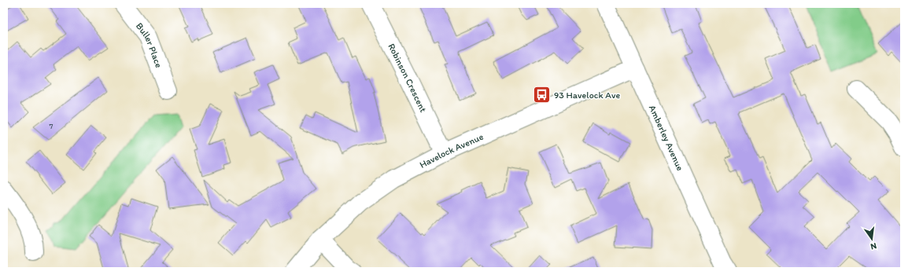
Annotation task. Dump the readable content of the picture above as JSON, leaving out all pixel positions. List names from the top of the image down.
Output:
{
  "streets": {
    "street": [
      "Buller Place",
      "Robinson Crescent",
      "Amberley Avenue",
      "Havelock Avenue"
    ]
  },
  "crossings": [
    ["Robinson Crescent", "Havelock Avenue"],
    ["Amberley Avenue", "Havelock Avenue"]
  ],
  "places": {
    "bus stop": ["93 Havelock Ave"]
  },
  "house_numbers": ["7"],
  "north": "bottom"
}
